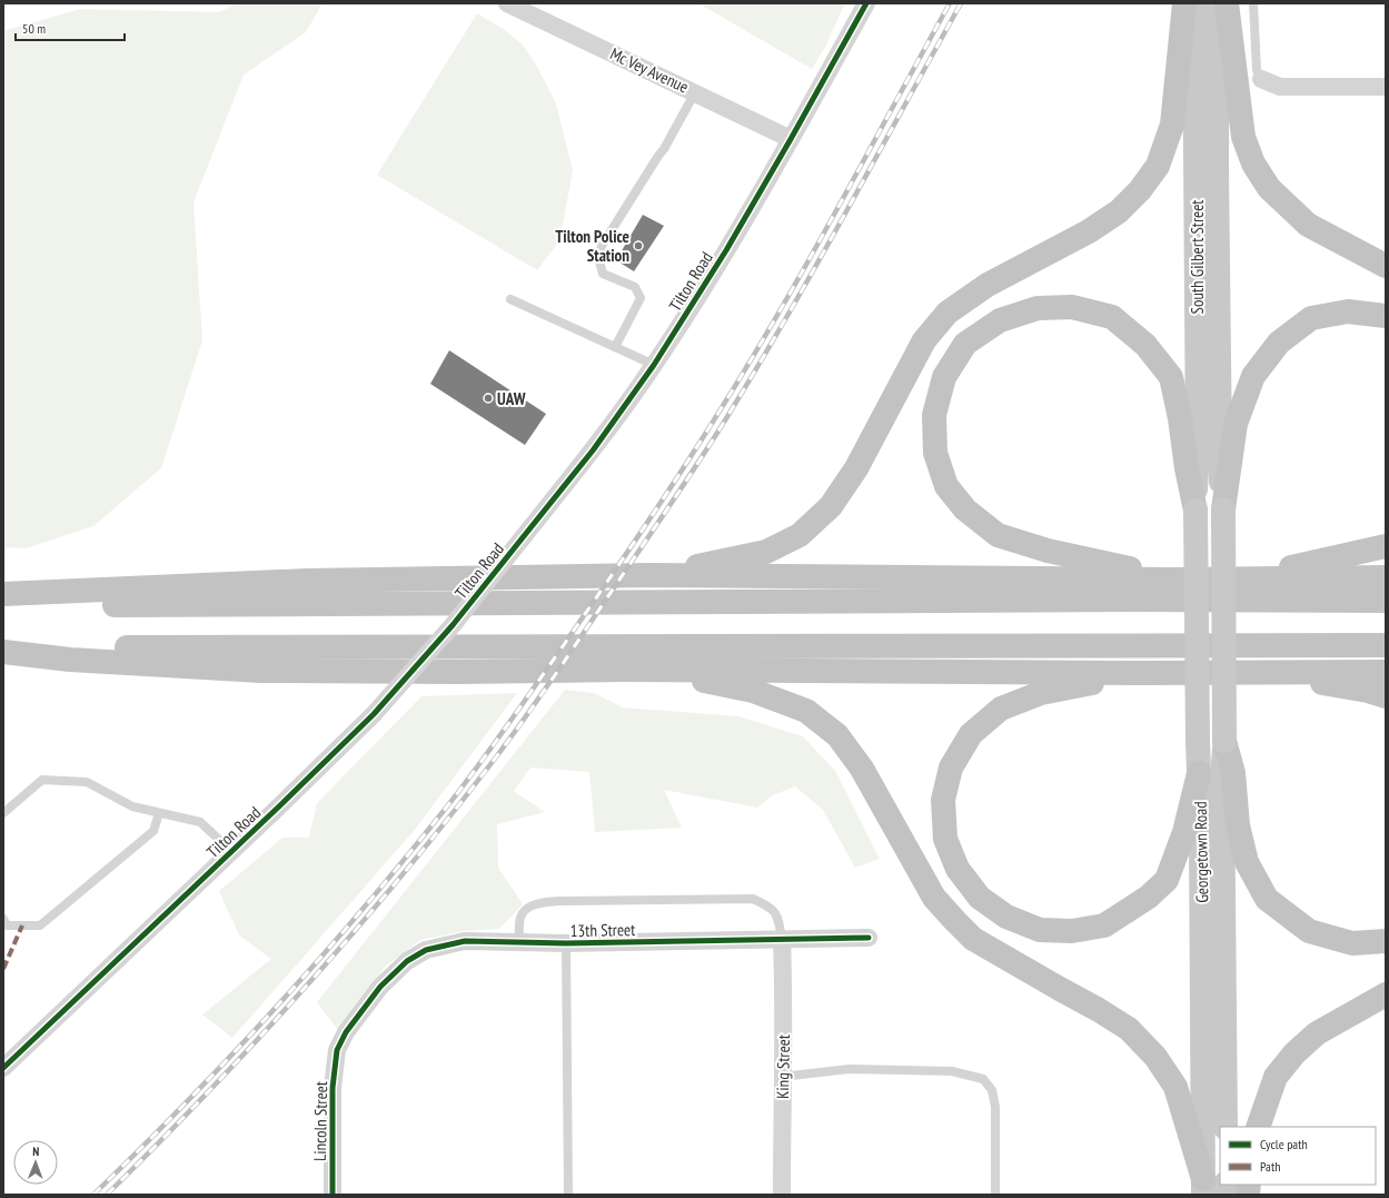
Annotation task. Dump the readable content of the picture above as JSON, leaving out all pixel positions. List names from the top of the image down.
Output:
{
  "streets": {
    "main road": ["South Gilbert Street", "Georgetown Road"],
    "street": [
      "Mc Vey Avenue",
      "Tilton Road",
      "13th Street",
      "King Street",
      "Lincoln Street"
    ]
  },
  "crossings": [
    ["Mc Vey Avenue", "Tilton Road"],
    ["South Gilbert Street", "Georgetown Road"],
    ["13th Street", "King Street"],
    ["13th Street", "Lincoln Street"]
  ],
  "places": ["Tilton Police Station", "UAW"],
  "legend": ["Cycle path", "Path"],
  "scale_bar": "50 m",
  "north": "top"
}
